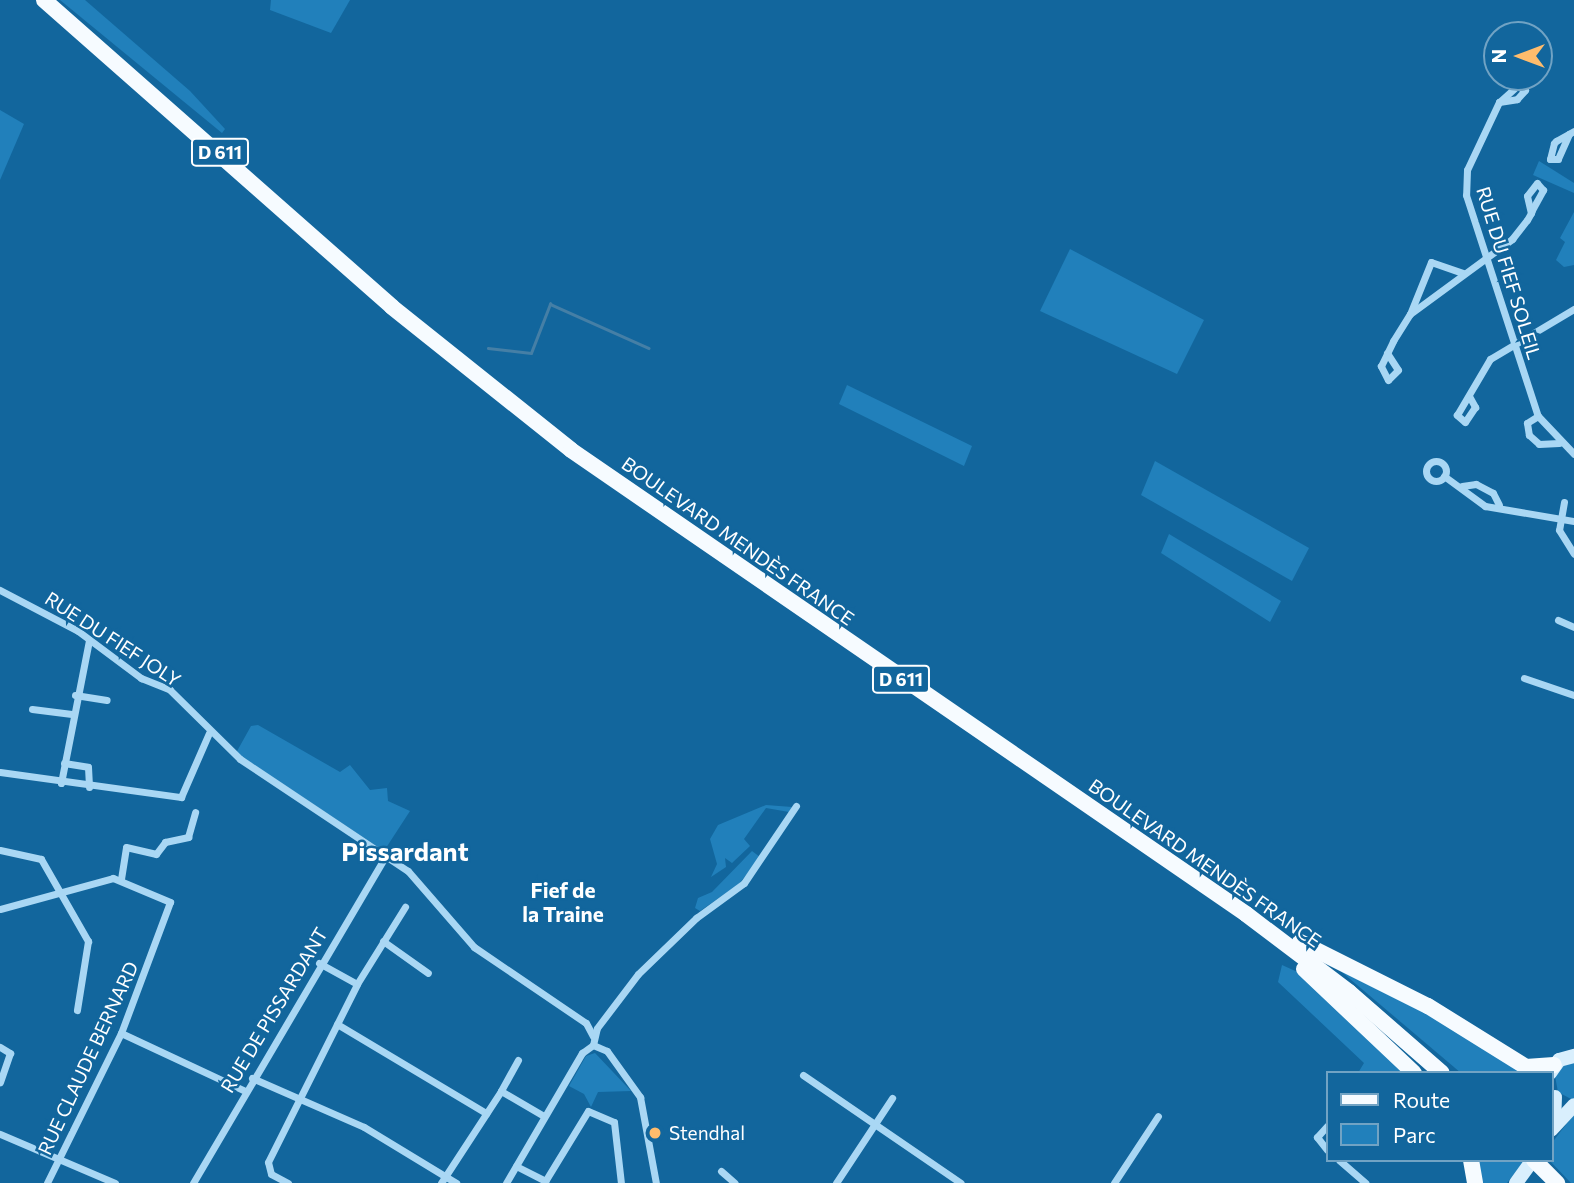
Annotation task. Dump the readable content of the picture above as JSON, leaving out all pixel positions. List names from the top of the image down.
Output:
{
  "streets": {
    "main road": ["D 611", "BOULEVARD MENDÈS FRANCE"],
    "street": [
      "RUE DU FIEF SOLEIL",
      "RUE DU FIEF JOLY",
      "RUE DE PISSARDANT",
      "RUE CLAUDE BERNARD"
    ]
  },
  "crossings": [
    ["RUE DU FIEF JOLY", "RUE DE PISSARDANT"]
  ],
  "districts": ["Pissardant", "Fief de la Traine"],
  "places": ["Stendhal"],
  "legend": ["Route", "Parc"],
  "north": "left"
}
